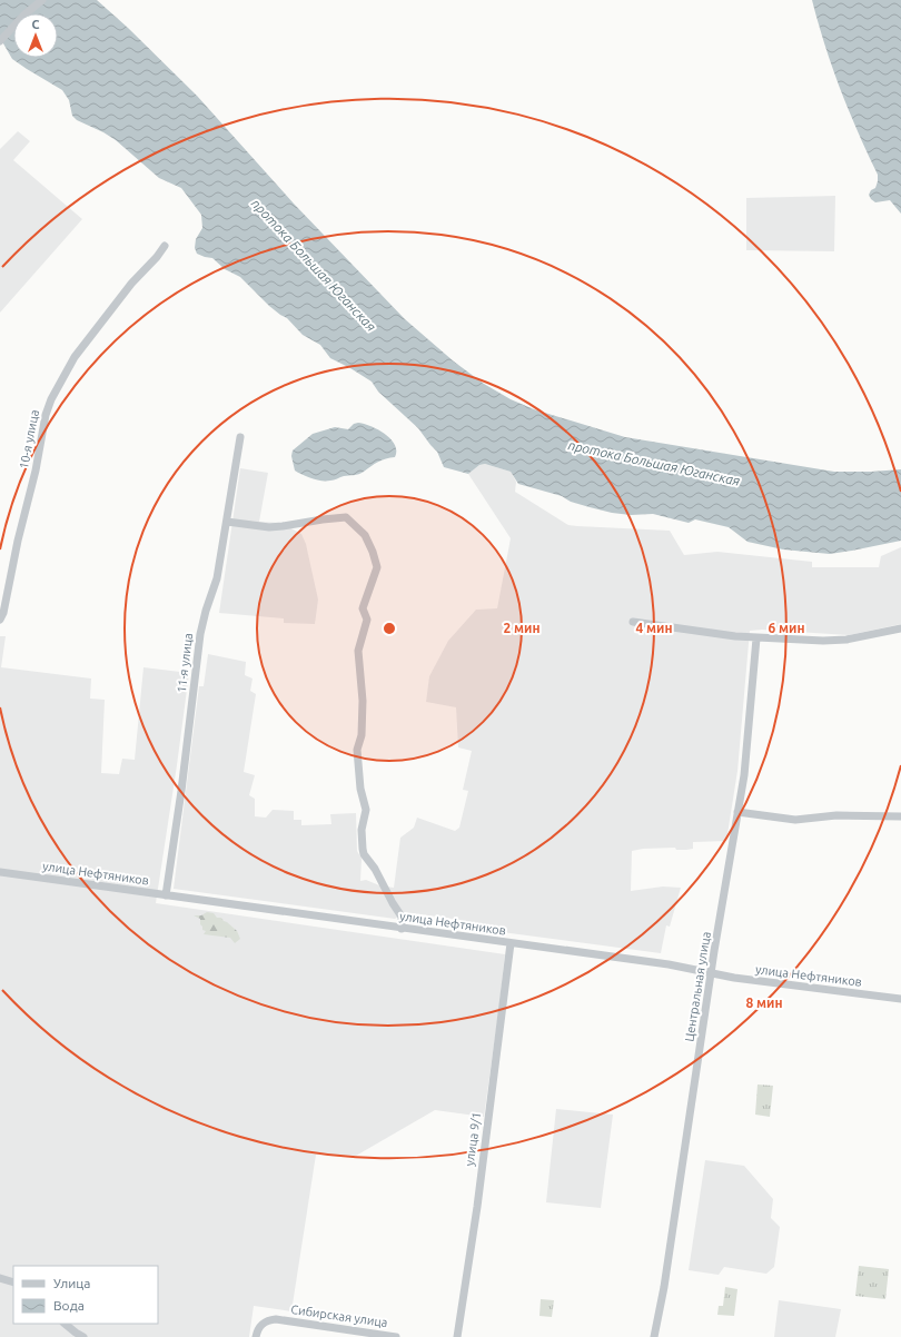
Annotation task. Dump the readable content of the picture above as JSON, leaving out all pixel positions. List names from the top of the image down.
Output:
{
  "streets": {
    "street": [
      "10-я улица",
      "11-я улица",
      "улица Нефтяников",
      "Центральная улица",
      "улица 9/1",
      "Сибирская улица"
    ]
  },
  "crossings": [
    ["11-я улица", "улица Нефтяников"],
    ["улица Нефтяников", "Центральная улица"],
    ["улица Нефтяников", "улица 9/1"]
  ],
  "water": ["протока Большая Юганская"],
  "legend": ["Улица", "Вода"],
  "north": "top",
  "rings": [
    "2 мин",
    "4 мин",
    "6 мин",
    "8 мин"
  ]
}
